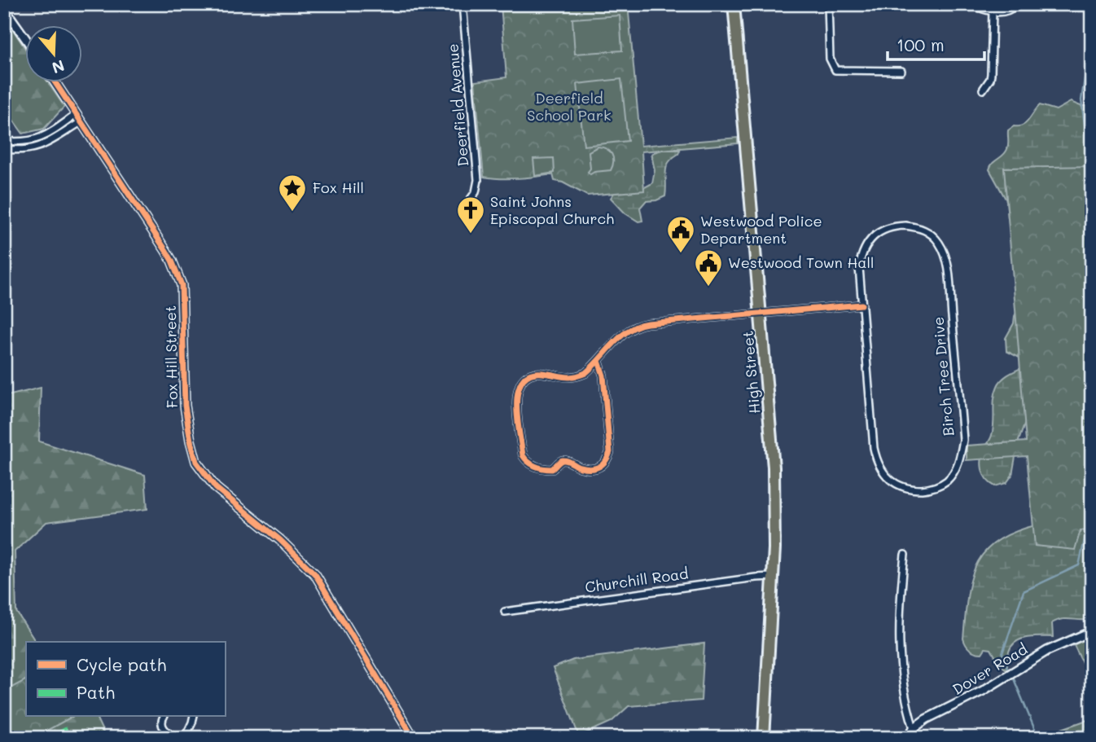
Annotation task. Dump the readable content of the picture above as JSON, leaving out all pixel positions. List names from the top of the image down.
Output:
{
  "streets": {
    "main road": ["High Street"],
    "street": [
      "Deerfield Avenue",
      "Fox Hill Street",
      "Birch Tree Drive",
      "Churchill Road",
      "Dover Road"
    ]
  },
  "crossings": [
    ["High Street", "Churchill Road"]
  ],
  "parks": ["Deerfield School Park"],
  "places": {
    "place": ["Fox Hill"],
    "church": ["Saint Johns Episcopal Church"],
    "public building": ["Westwood Police Department", "Westwood Town Hall"]
  },
  "legend": ["Cycle path", "Path"],
  "scale_bar": "100 m",
  "north": "bottom"
}
